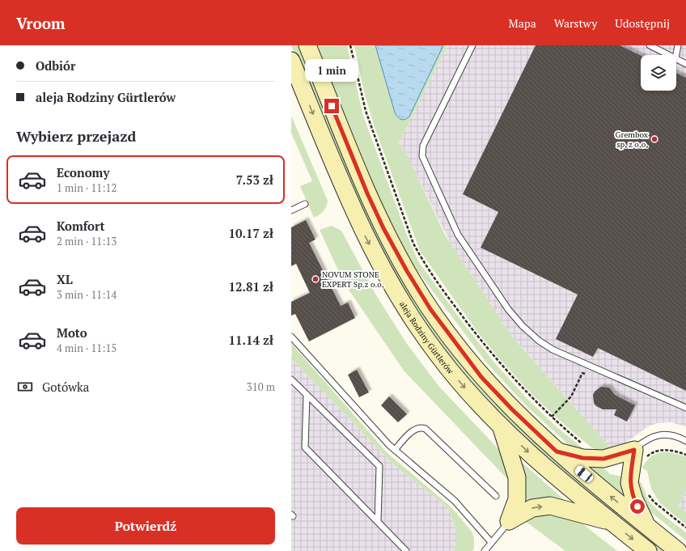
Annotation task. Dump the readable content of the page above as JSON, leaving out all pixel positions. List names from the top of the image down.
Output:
{
  "streets": {
    "main road": ["aleja Rodziny Gürtlerów"]
  },
  "places": ["Grembox sp. z o.o.", "NOVUM STONE EXPERT Sp.z o.o."],
  "page": {
    "header": "Vroom",
    "nav": ["Mapa", "Warstwy", "Udostępnij"],
    "banner": ["Odbiór", "aleja Rodziny Gürtlerów"],
    "bubble": "1 min",
    "heading": "Wybierz przejazd",
    "list": [
      {
        "name": "Economy",
        "note": "1 min · 11:12",
        "value": "7.53 zł"
      },
      {
        "name": "Komfort",
        "note": "2 min · 11:13",
        "value": "10.17 zł"
      },
      {
        "name": "XL",
        "note": "3 min · 11:14",
        "value": "12.81 zł"
      },
      {
        "name": "Moto",
        "note": "4 min · 11:15",
        "value": "11.14 zł"
      }
    ],
    "pay": ["Gotówka", "310 m"],
    "buttons": "Potwierdź"
  }
}
